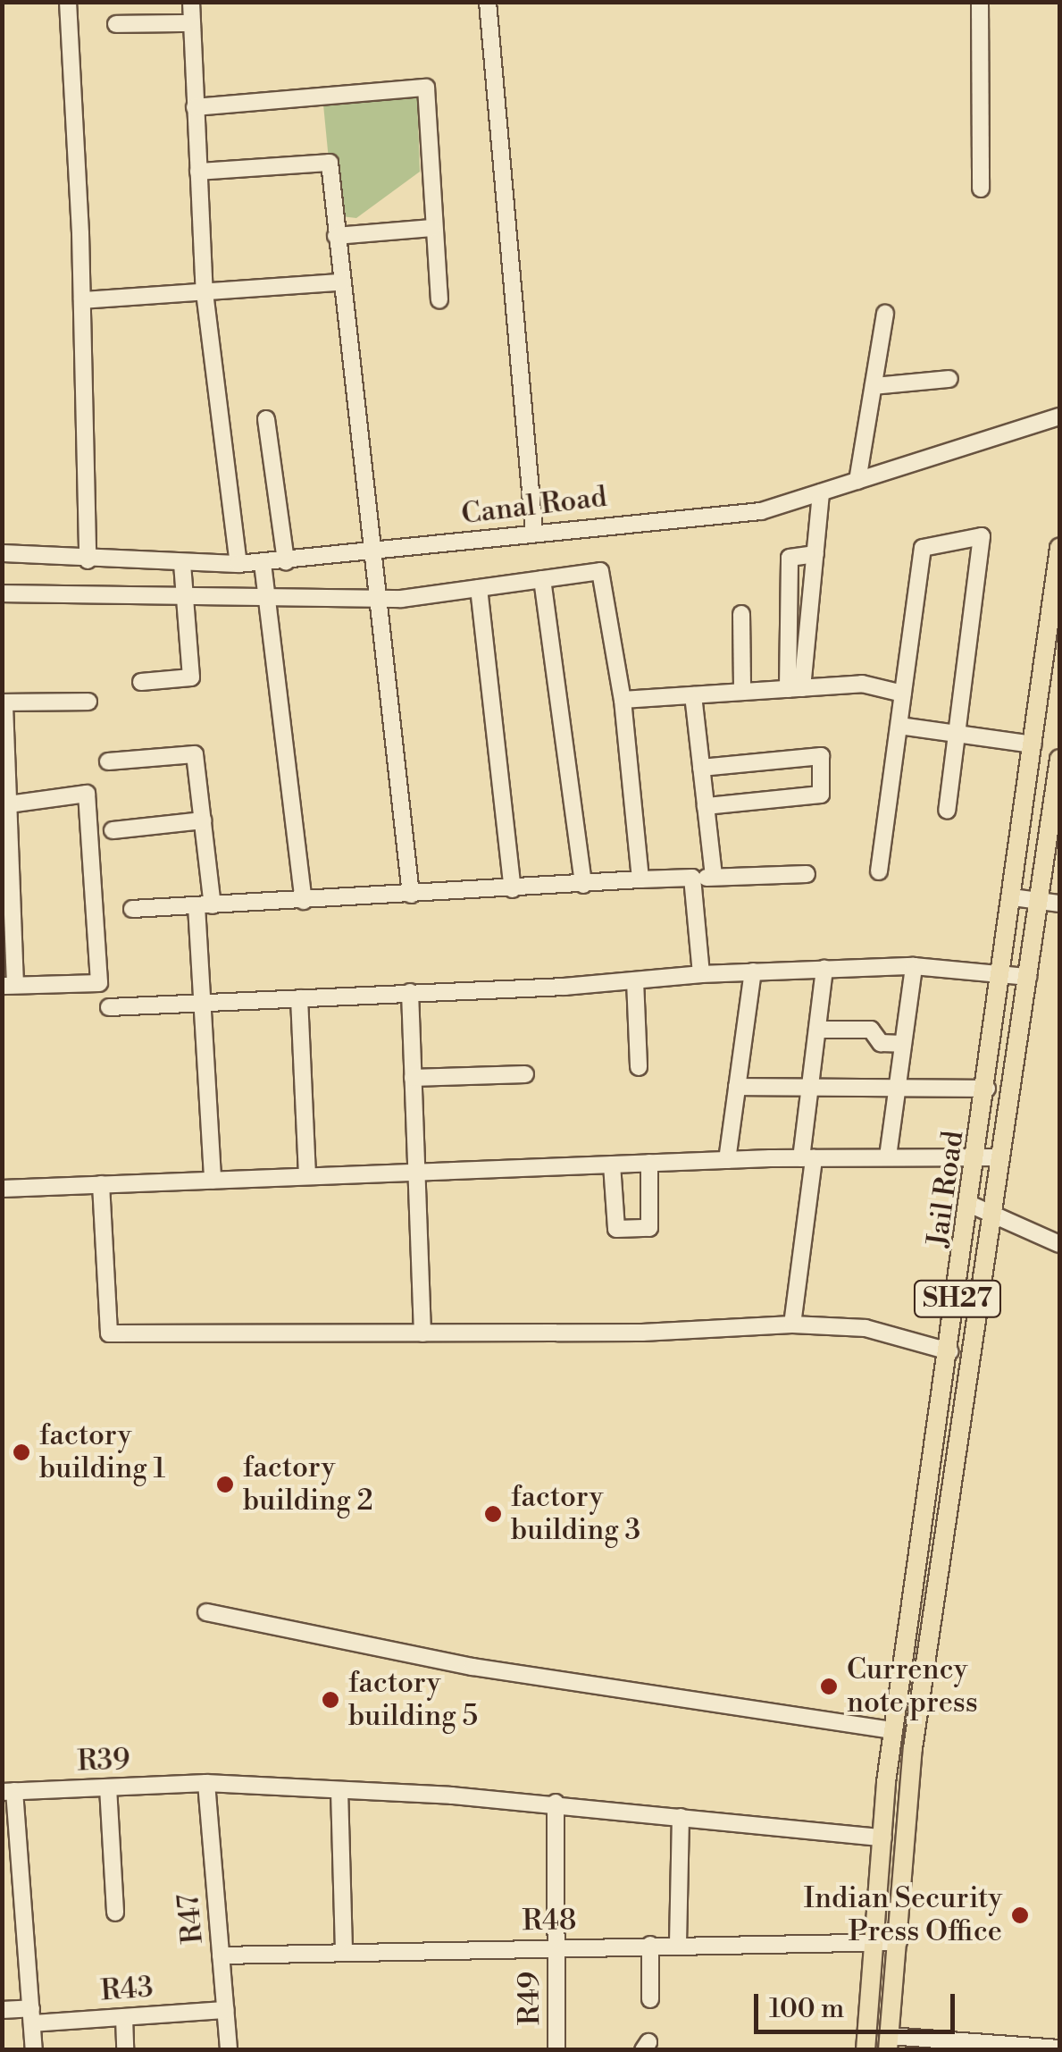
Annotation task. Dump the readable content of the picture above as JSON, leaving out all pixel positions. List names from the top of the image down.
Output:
{
  "streets": {
    "main road": ["Jail Road", "SH27"],
    "street": [
      "Canal Road",
      "R39",
      "R47",
      "R48",
      "R43",
      "R49"
    ]
  },
  "crossings": [
    ["Jail Road", "R39"],
    ["Jail Road", "R48"],
    ["R39", "R47"],
    ["R39", "R49"],
    ["R47", "R48"],
    ["R47", "R43"],
    ["R48", "R49"]
  ],
  "places": [
    "factory building 1",
    "factory building 2",
    "factory building 3",
    "Currency note press",
    "factory building 5",
    "Indian Security Press Office"
  ],
  "scale_bar": "100 m"
}
